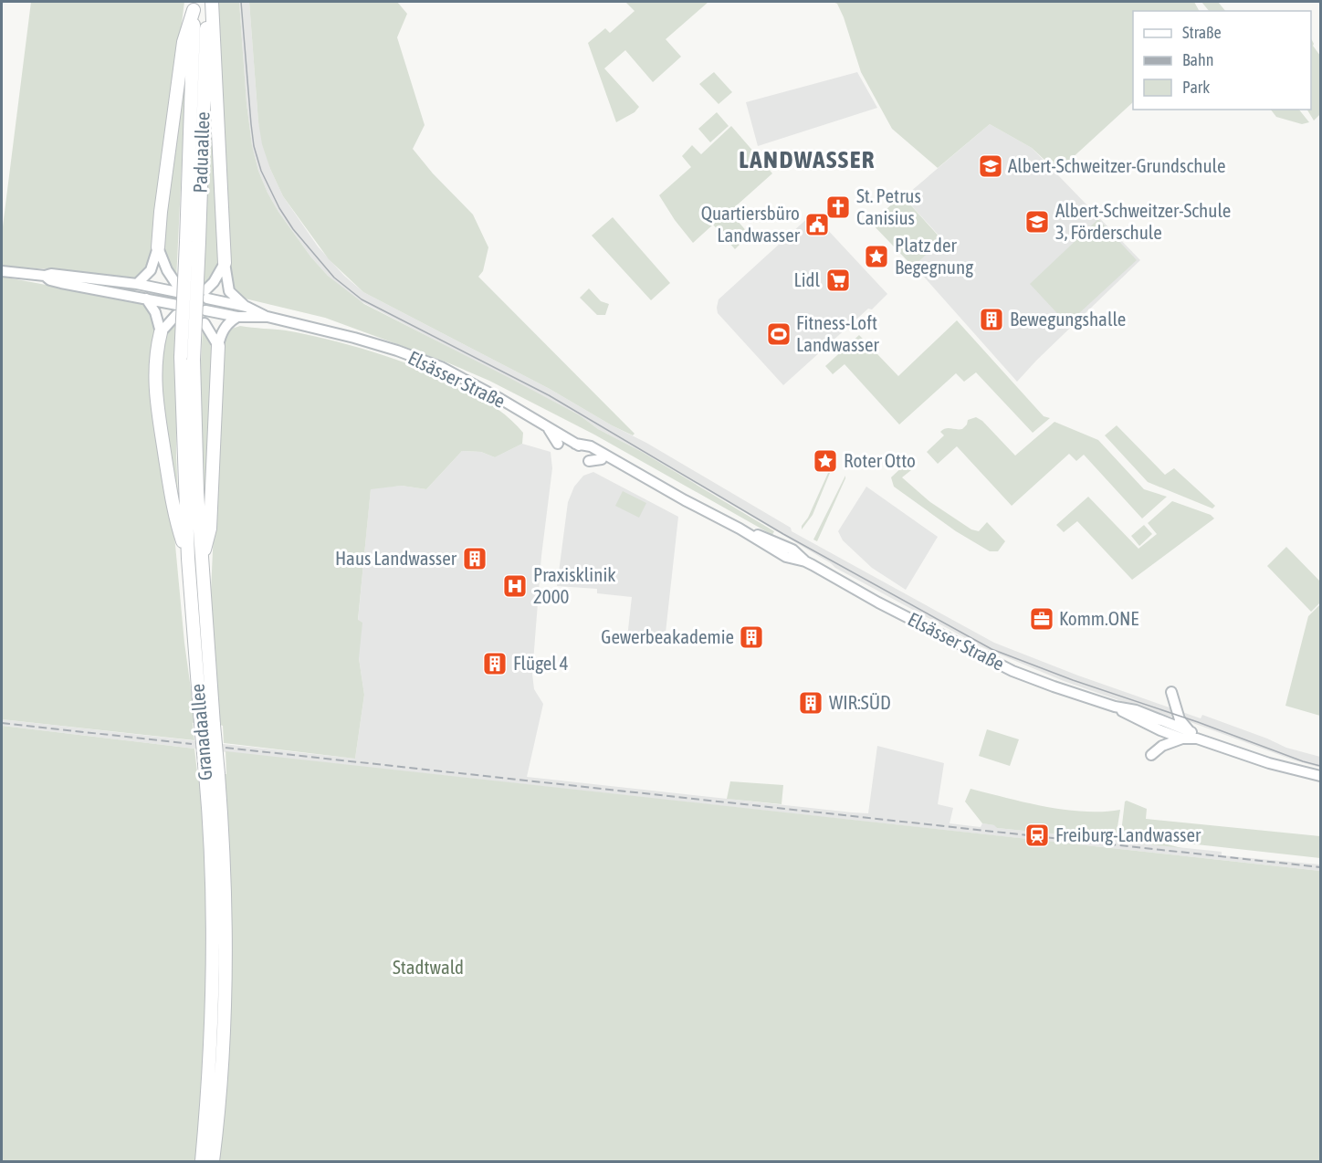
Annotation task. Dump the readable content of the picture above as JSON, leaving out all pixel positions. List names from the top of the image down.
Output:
{
  "streets": {
    "highway": ["Paduaallee", "Granadaallee"],
    "main road": ["Elsässer Straße"]
  },
  "crossings": [
    ["Paduaallee", "Elsässer Straße"],
    ["Paduaallee", "Granadaallee"],
    ["Elsässer Straße", "Granadaallee"]
  ],
  "districts": ["LANDWASSER"],
  "parks": ["Stadtwald"],
  "places": {
    "school or university": ["Albert-Schweitzer-Grundschule", "Albert-Schweitzer-Schule 3, Förderschule"],
    "church": ["St. Petrus Canisius"],
    "public building": ["Quartiersbüro Landwasser"],
    "place": ["Platz der Begegnung", "Roter Otto"],
    "supermarket": ["Lidl"],
    "building": [
      "Bewegungshalle",
      "Haus Landwasser",
      "Gewerbeakademie",
      "Flügel 4",
      "WIR:SÜD"
    ],
    "sports": ["Fitness-Loft Landwasser"],
    "hospital": ["Praxisklinik 2000"],
    "office": ["Komm.ONE"],
    "station": ["Freiburg-Landwasser"]
  },
  "legend": ["Straße", "Bahn", "Park"]
}
